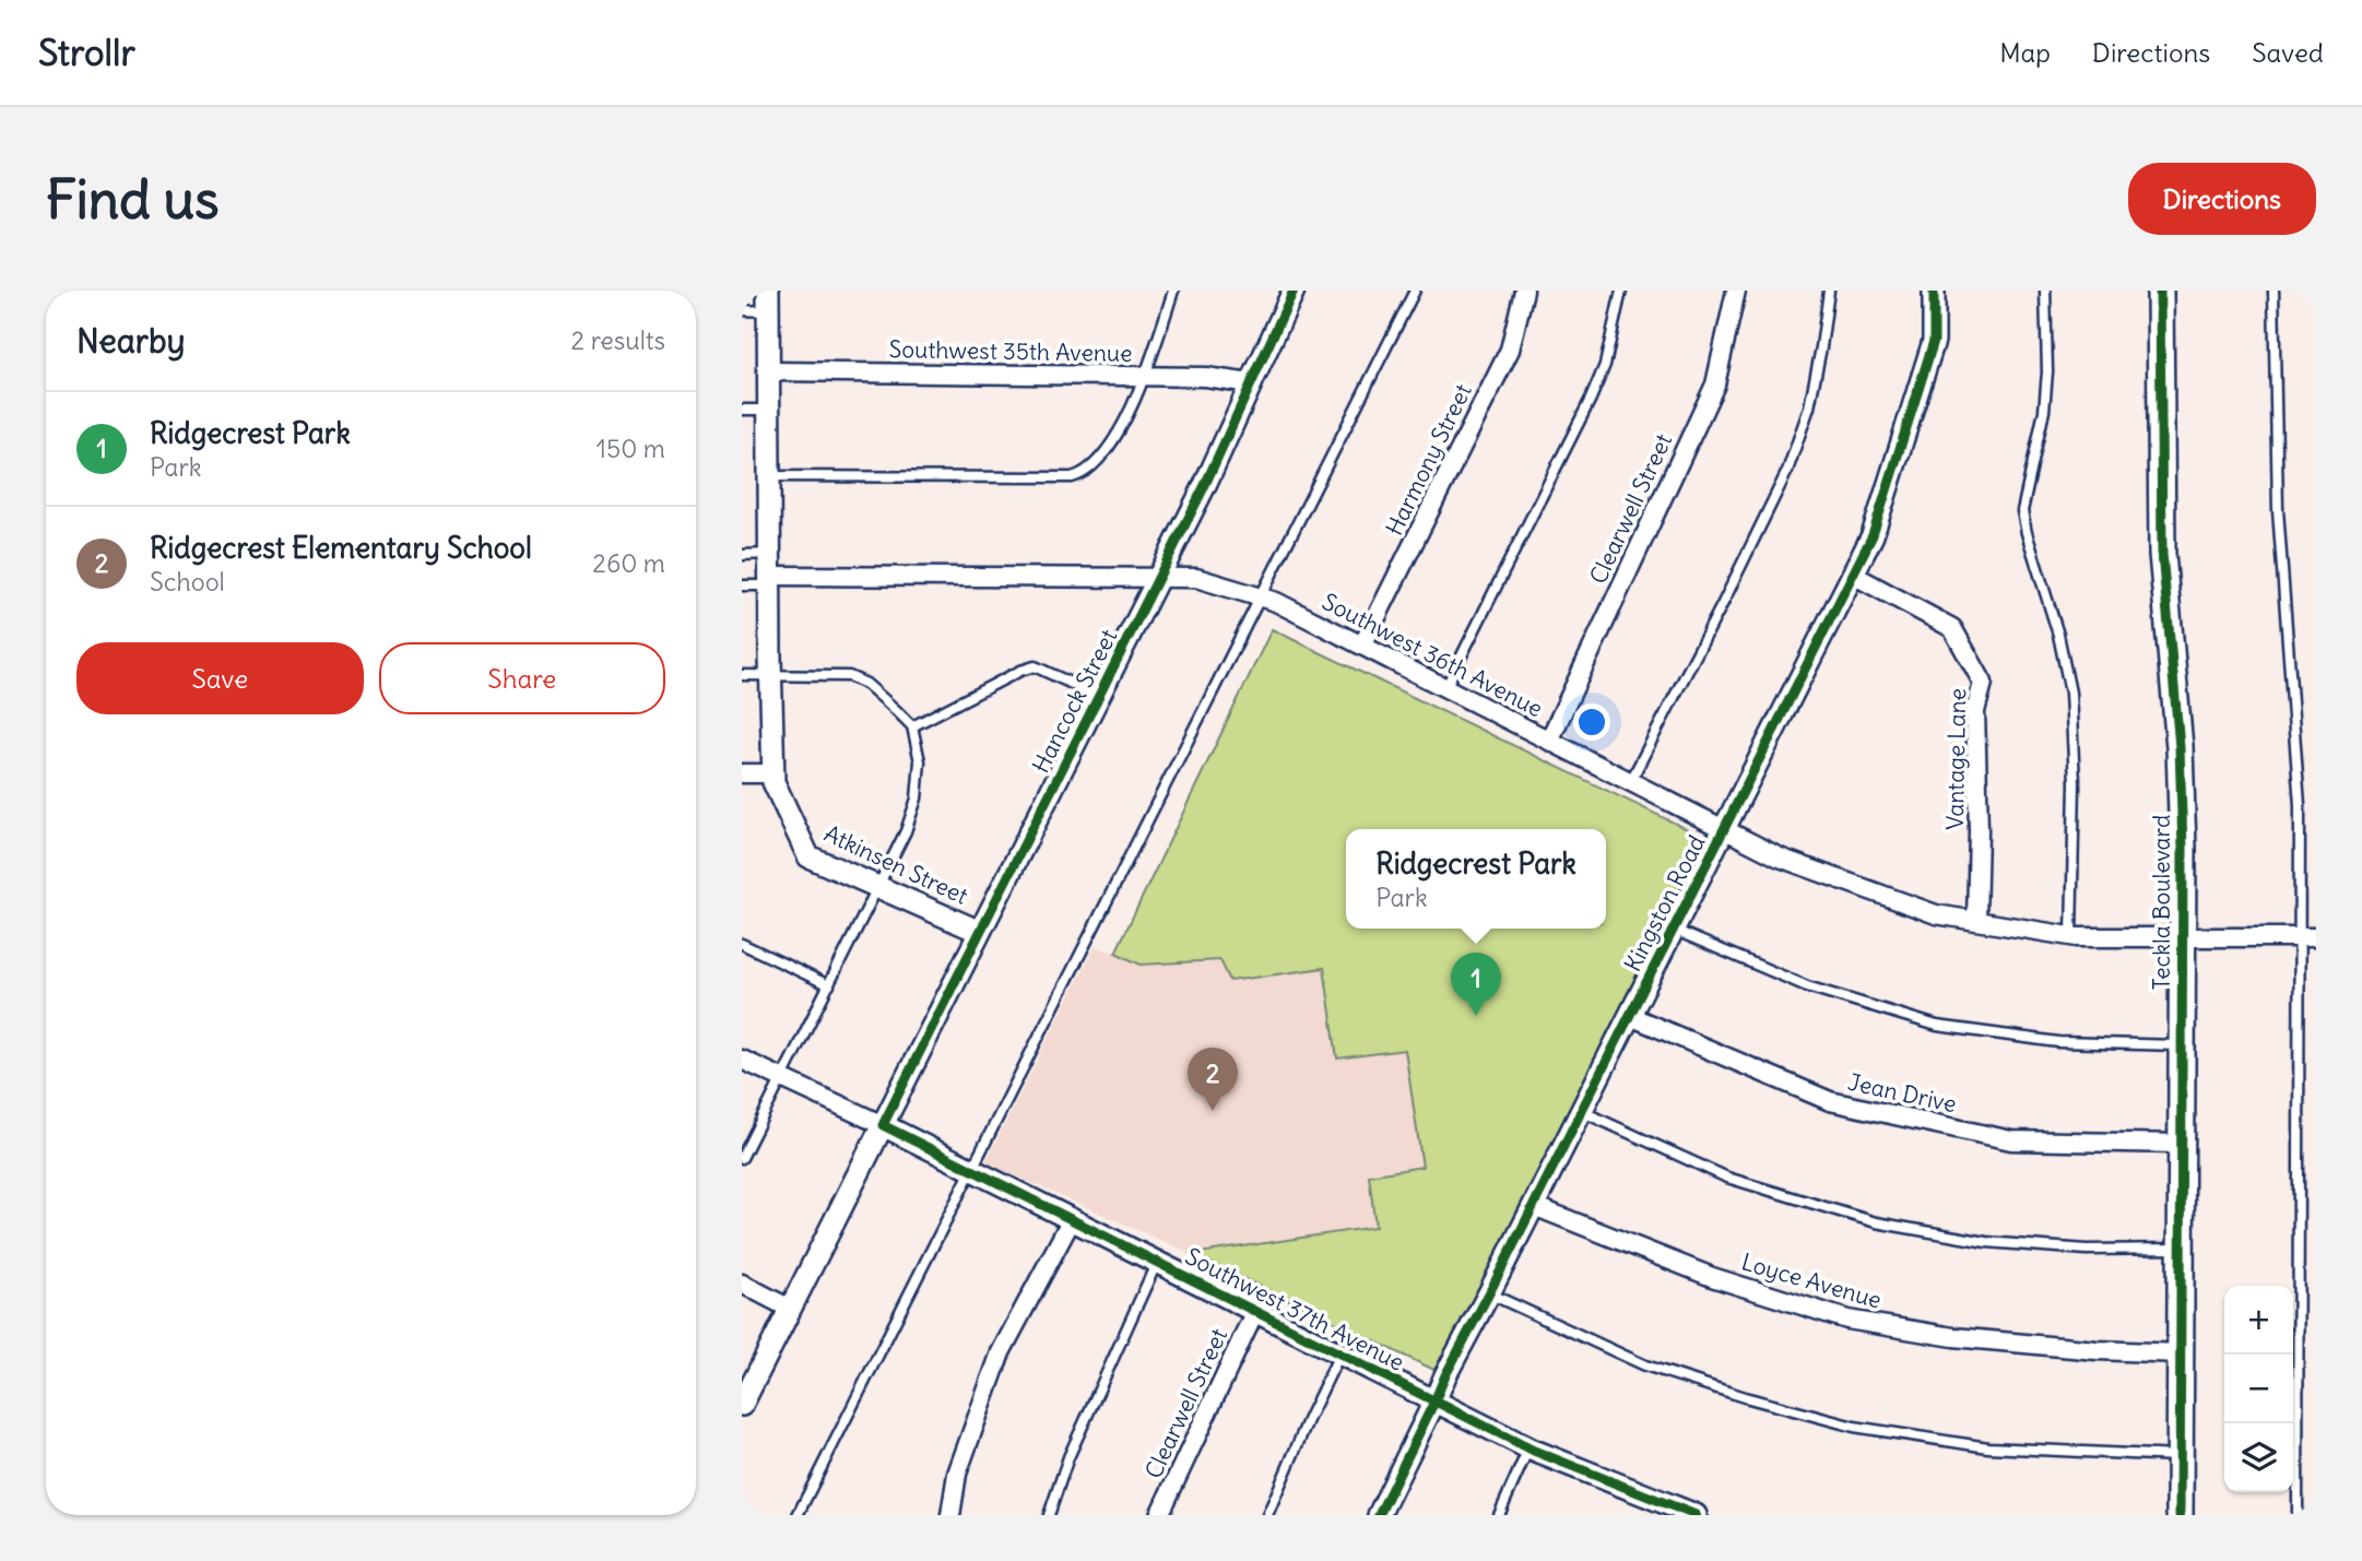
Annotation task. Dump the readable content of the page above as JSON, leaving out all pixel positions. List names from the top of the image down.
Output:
{
  "streets": {
    "main road": ["Teckla Boulevard"],
    "street": [
      "Southwest 35th Avenue",
      "Harmony Street",
      "Clearwell Street",
      "Southwest 36th Avenue",
      "Hancock Street",
      "Vantage Lane",
      "Atkinsen Street",
      "Kingston Road",
      "Jean Drive",
      "Loyce Avenue",
      "Southwest 37th Avenue"
    ]
  },
  "crossings": [
    ["Southwest 35th Avenue", "Hancock Street"],
    ["Southwest 35th Avenue", "Atkinsen Street"],
    ["Harmony Street", "Southwest 36th Avenue"],
    ["Clearwell Street", "Southwest 36th Avenue"],
    ["Clearwell Street", "Southwest 37th Avenue"],
    ["Southwest 36th Avenue", "Hancock Street"],
    ["Southwest 36th Avenue", "Vantage Lane"],
    ["Southwest 36th Avenue", "Atkinsen Street"],
    ["Southwest 36th Avenue", "Teckla Boulevard"],
    ["Southwest 36th Avenue", "Kingston Road"],
    ["Hancock Street", "Atkinsen Street"],
    ["Hancock Street", "Southwest 37th Avenue"],
    ["Vantage Lane", "Kingston Road"],
    ["Teckla Boulevard", "Jean Drive"],
    ["Teckla Boulevard", "Loyce Avenue"],
    ["Kingston Road", "Jean Drive"],
    ["Kingston Road", "Loyce Avenue"],
    ["Kingston Road", "Southwest 37th Avenue"]
  ],
  "page": {
    "header": "Strollr",
    "nav": ["Map", "Directions", "Saved"],
    "buttons": [
      "Directions",
      ["Save", "Share"]
    ],
    "title": "Find us",
    "heading": ["Nearby", "2 results"],
    "list": [
      {
        "mark": "1",
        "name": "Ridgecrest Park",
        "note": "Park",
        "value": "150 m"
      },
      {
        "mark": "2",
        "name": "Ridgecrest Elementary School",
        "note": "School",
        "value": "260 m"
      }
    ],
    "popup": ["Ridgecrest Park", "Park"],
    "pins": ["1", "2"],
    "map_buttons": ["+", "−"]
  }
}
